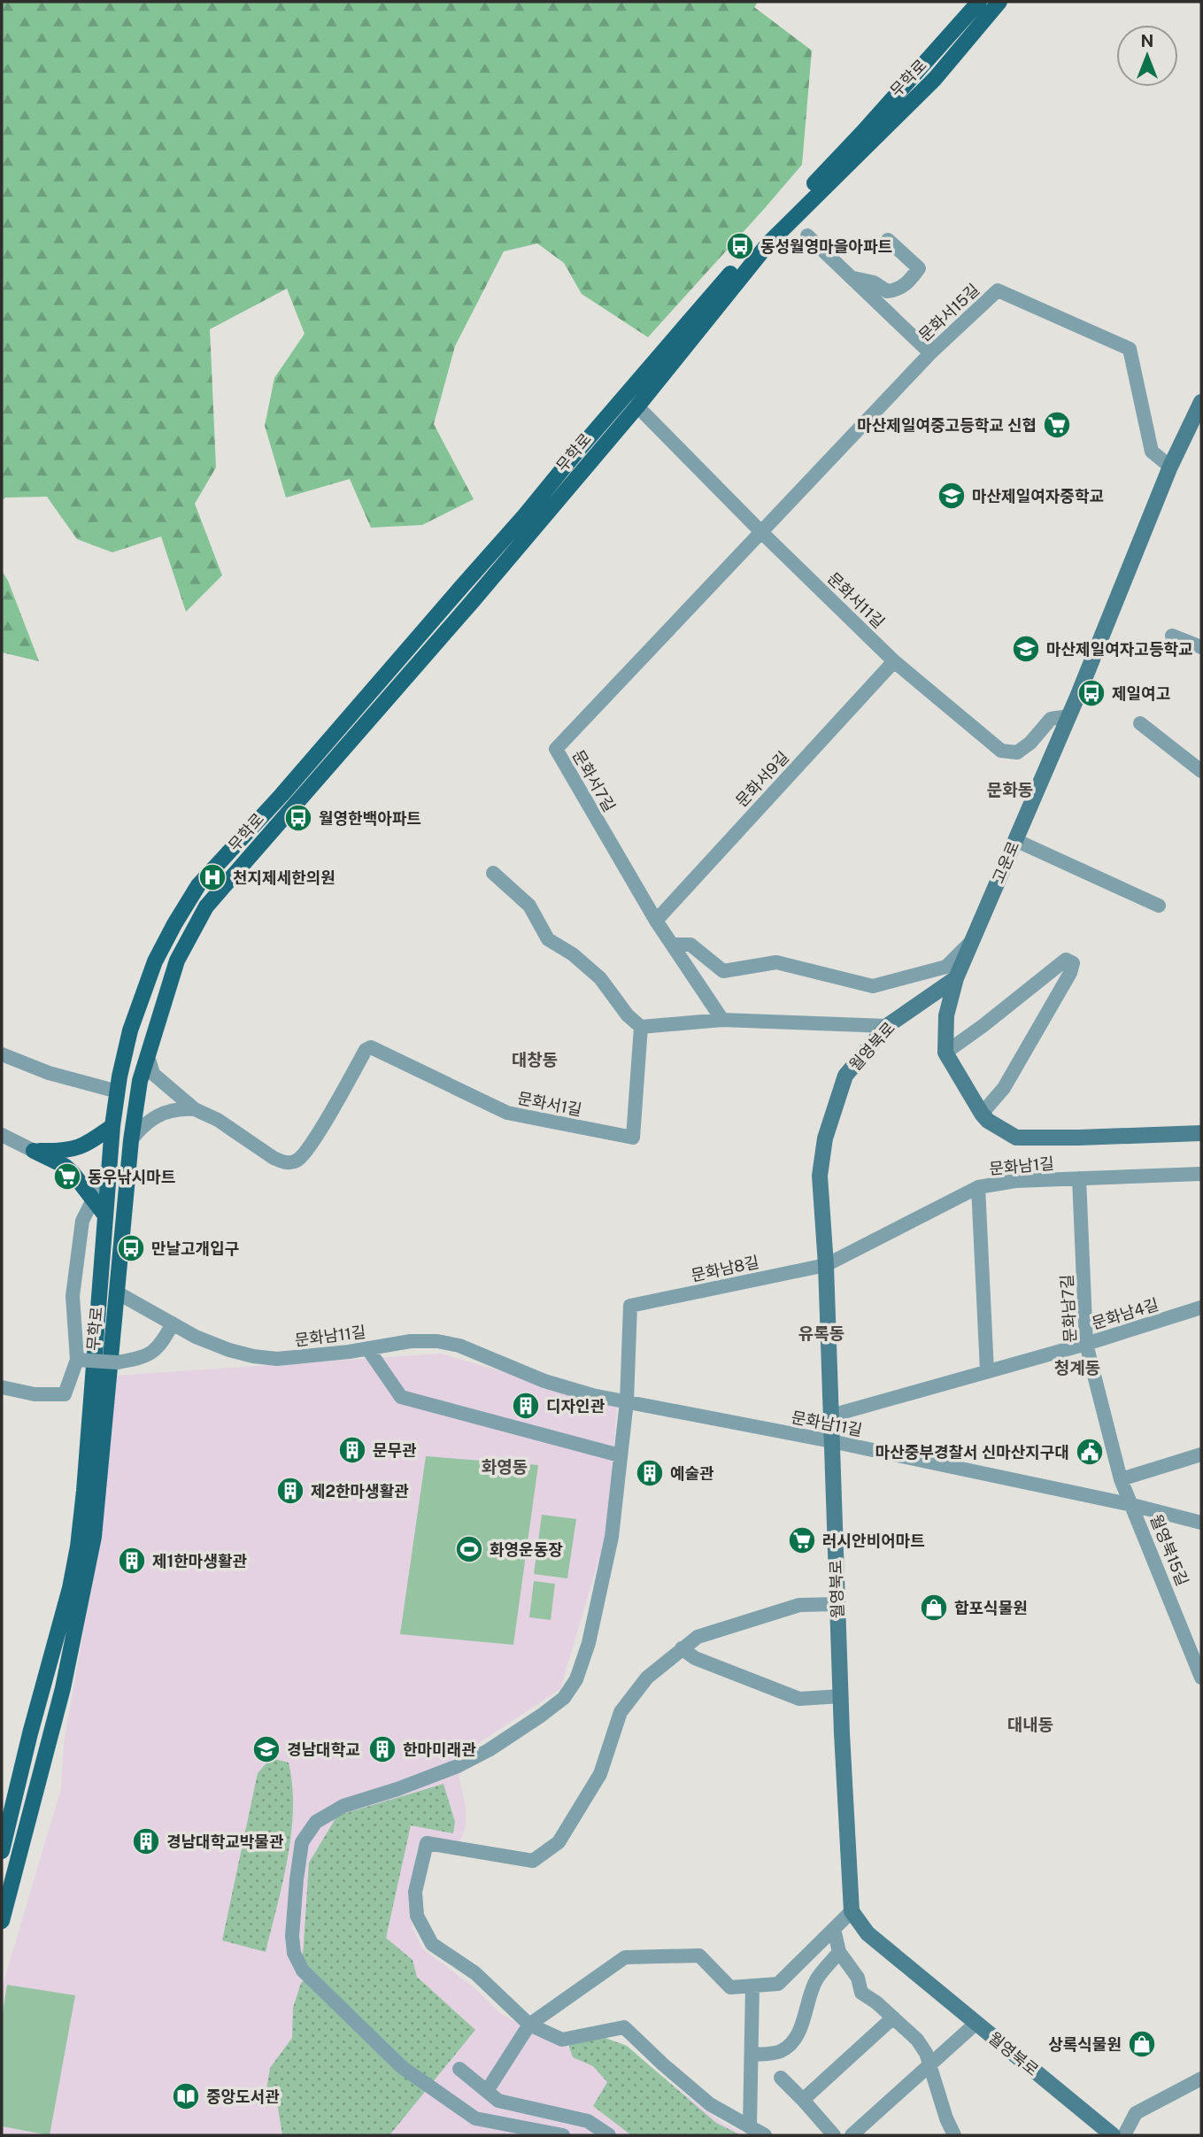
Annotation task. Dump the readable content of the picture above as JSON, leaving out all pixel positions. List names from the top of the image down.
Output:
{
  "streets": {
    "main road": ["무학로", "고운로", "월영북로"],
    "street": [
      "문화서15길",
      "문화서11길",
      "문화서9길",
      "문화서7길",
      "문화서1길",
      "문화남1길",
      "문화남8길",
      "문화남7길",
      "문화남4길",
      "문화남11길",
      "월영북15길"
    ]
  },
  "crossings": [
    ["무학로", "문화서11길"],
    ["무학로", "문화서1길"],
    ["무학로", "문화남11길"],
    ["문화서15길", "문화서11길"],
    ["문화서15길", "문화서7길"],
    ["문화서15길", "고운로"],
    ["문화서11길", "문화서9길"],
    ["문화서11길", "문화서7길"],
    ["문화서11길", "고운로"],
    ["문화서9길", "문화서7길"],
    ["고운로", "월영북로"],
    ["월영북로", "문화남1길"],
    ["월영북로", "문화남8길"],
    ["월영북로", "문화남4길"],
    ["월영북로", "문화남11길"],
    ["문화남1길", "문화남8길"],
    ["문화남1길", "문화남7길"],
    ["문화남8길", "문화남11길"],
    ["문화남7길", "문화남4길"],
    ["문화남7길", "문화남11길"],
    ["문화남7길", "월영북15길"],
    ["문화남11길", "월영북15길"]
  ],
  "districts": [
    "문화동",
    "대창동",
    "유록동",
    "청계동",
    "화영동",
    "대내동"
  ],
  "places": {
    "bus stop": [
      "동성월영마을아파트",
      "제일여고",
      "월영한백아파트",
      "만날고개입구"
    ],
    "supermarket": ["마산제일여중고등학교 신협", "동우낚시마트", "러시안비어마트"],
    "school or university": ["마산제일여자중학교", "마산제일여자고등학교", "경남대학교"],
    "hospital": ["천지제세한의원"],
    "building": [
      "디자인관",
      "문무관",
      "예술관",
      "제2한마생활관",
      "제1한마생활관",
      "한마미래관",
      "경남대학교박물관"
    ],
    "public building": ["마산중부경찰서 신마산지구대"],
    "sports": ["화영운동장"],
    "shop": ["합포식물원", "상록식물원"],
    "library": ["중앙도서관"]
  },
  "north": "top"
}
